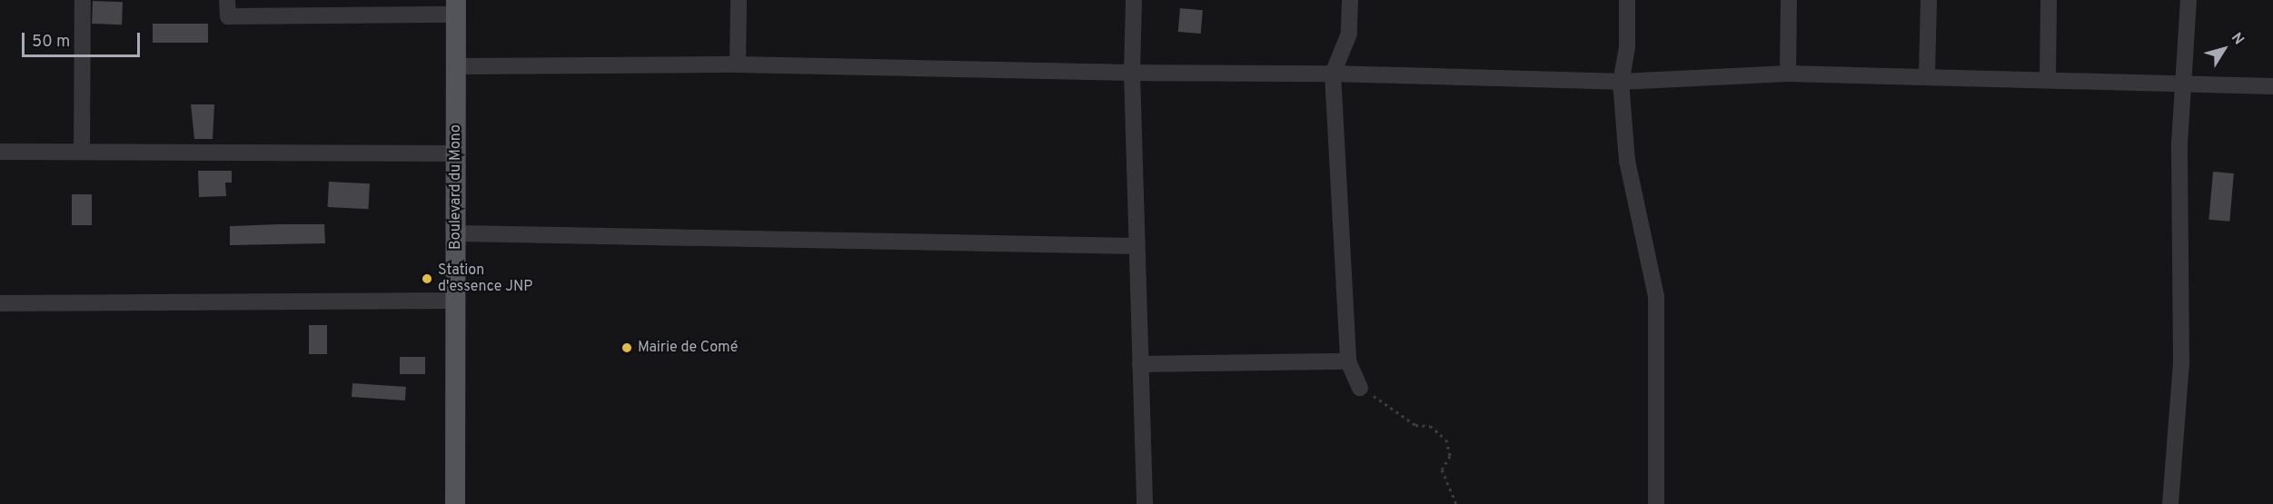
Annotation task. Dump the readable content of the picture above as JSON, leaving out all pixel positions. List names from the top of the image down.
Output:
{
  "streets": {
    "main road": ["Boulevard du Mono"]
  },
  "places": ["Station d'essence JNP", "Mairie de Comé"],
  "scale_bar": "50 m",
  "north": "top right"
}
